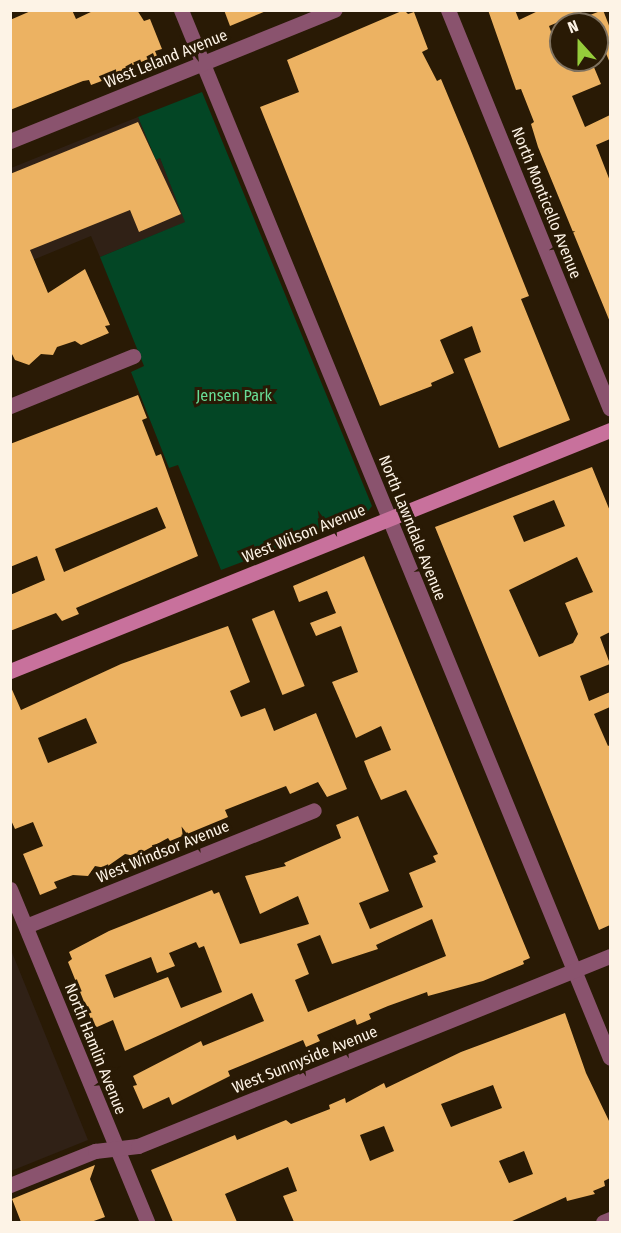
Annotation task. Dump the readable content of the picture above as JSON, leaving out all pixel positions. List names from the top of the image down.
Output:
{
  "streets": {
    "street": [
      "West Leland Avenue",
      "North Monticello Avenue",
      "North Lawndale Avenue",
      "West Wilson Avenue",
      "West Windsor Avenue",
      "North Hamlin Avenue",
      "West Sunnyside Avenue"
    ]
  },
  "crossings": [
    ["West Leland Avenue", "North Lawndale Avenue"],
    ["North Lawndale Avenue", "West Wilson Avenue"],
    ["North Lawndale Avenue", "West Sunnyside Avenue"],
    ["West Windsor Avenue", "North Hamlin Avenue"],
    ["North Hamlin Avenue", "West Sunnyside Avenue"]
  ],
  "parks": ["Jensen Park"],
  "north": "top"
}
